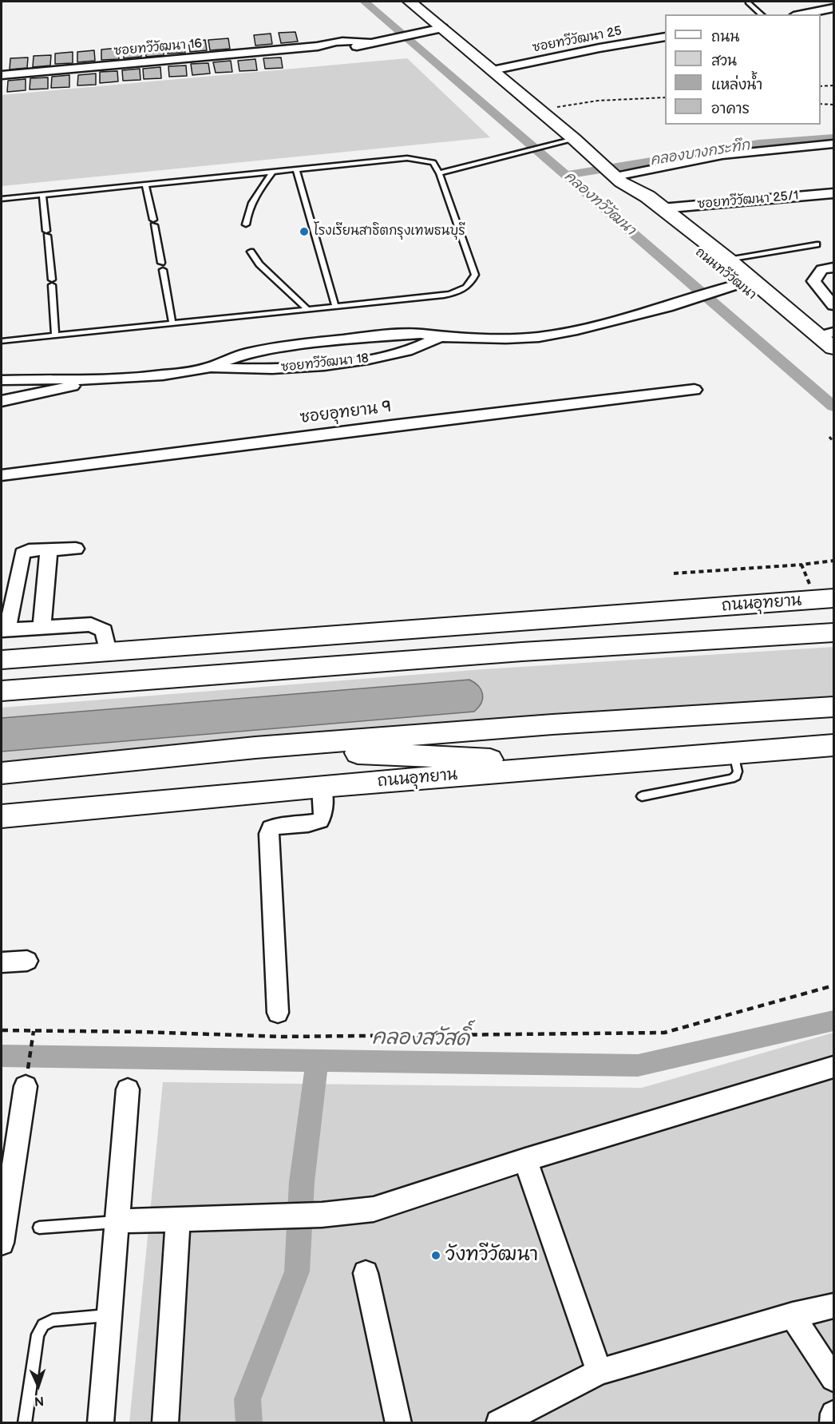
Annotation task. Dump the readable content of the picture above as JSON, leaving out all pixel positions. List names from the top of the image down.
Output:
{
  "streets": {
    "main road": ["ถนนทวีวัฒนา", "ถนนอุทยาน"],
    "street": [
      "ซอยทวีวัฒนา 25",
      "ซอยทวีวัฒนา 16",
      "ซอยทวีวัฒนา 25/1",
      "ซอยทวีวัฒนา 18",
      "ซอยอุทยาน 9"
    ]
  },
  "crossings": [
    ["ซอยทวีวัฒนา 25", "ถนนทวีวัฒนา"],
    ["ซอยทวีวัฒนา 16", "ถนนทวีวัฒนา"],
    ["ซอยทวีวัฒนา 25/1", "ถนนทวีวัฒนา"],
    ["ถนนทวีวัฒนา", "ซอยทวีวัฒนา 18"]
  ],
  "water": ["คลองบางกระทึก", "คลองทวีวัฒนา", "คลองสวัสดิ์"],
  "places": ["โรงเรียนสาธิตกรุงเทพธนบุรี", "วังทวีวัฒนา"],
  "legend": [
    "ถนน",
    "สวน",
    "แหล่งน้ำ",
    "อาคาร"
  ],
  "north": "bottom"
}
